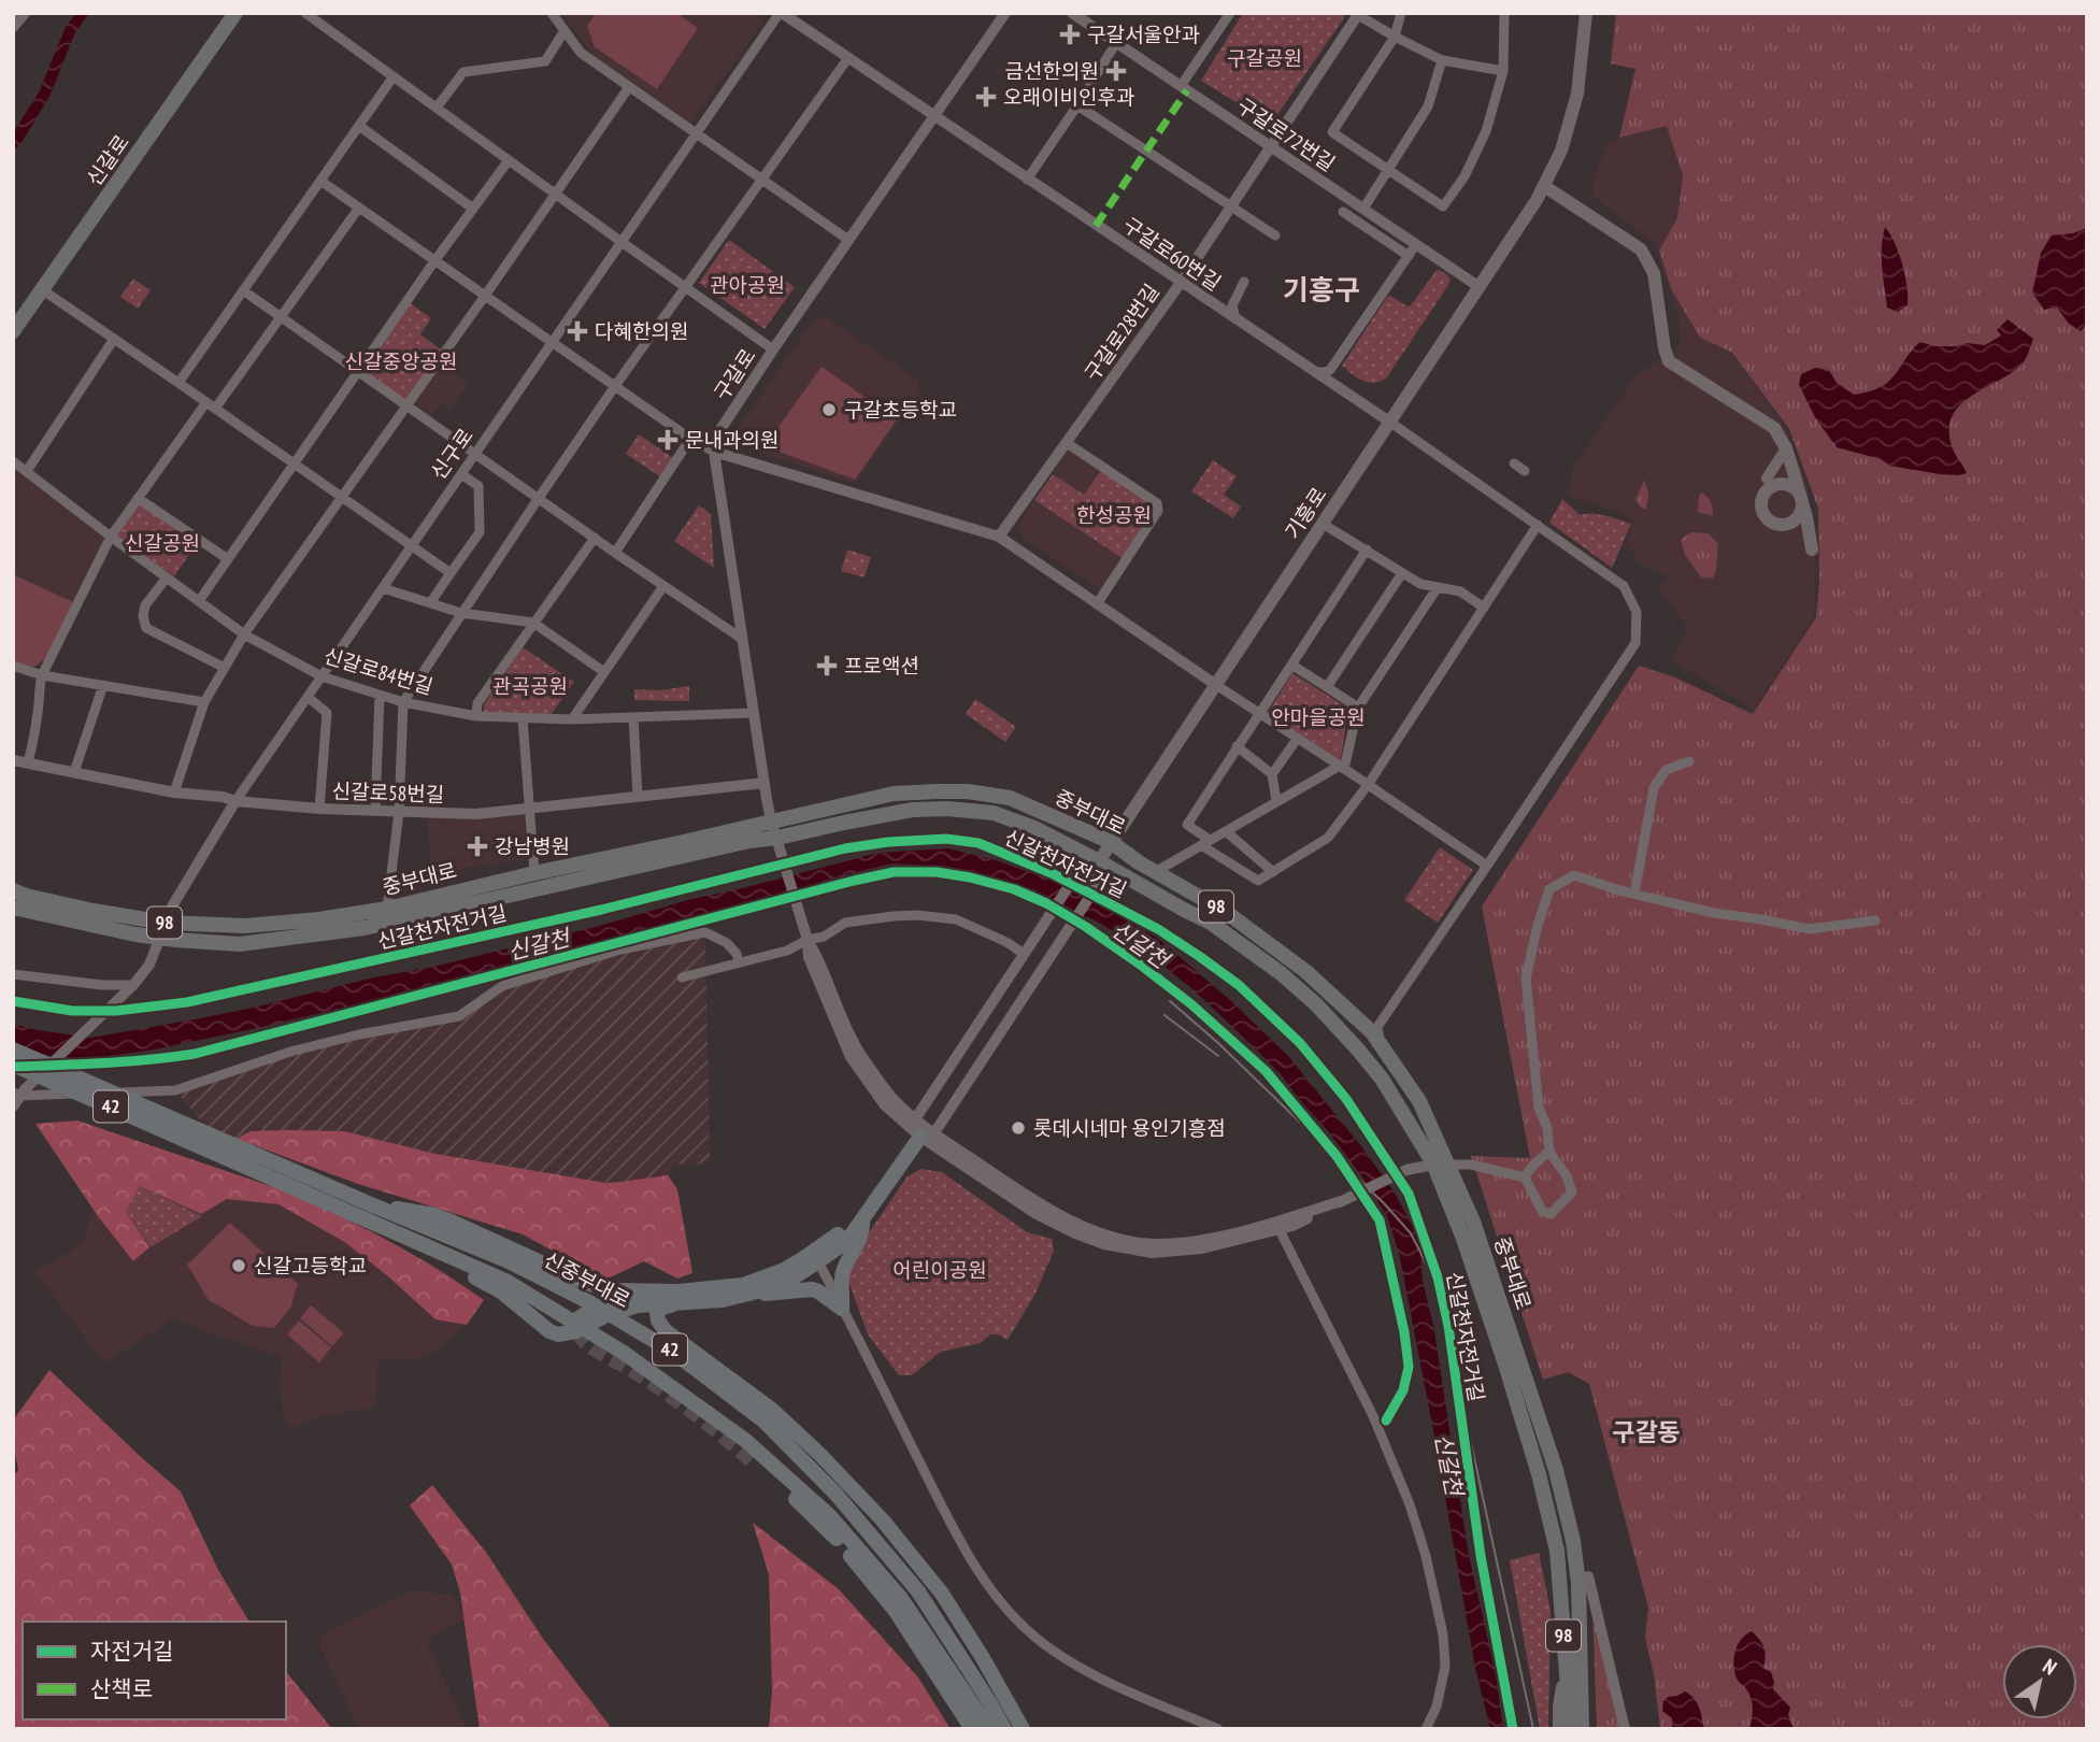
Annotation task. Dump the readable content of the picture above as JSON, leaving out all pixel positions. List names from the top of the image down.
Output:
{
  "streets": {
    "highway": ["42", "신중부대로"],
    "main road": [
      "신갈로",
      "기흥로",
      "중부대로",
      "98"
    ],
    "street": [
      "구갈로72번길",
      "구갈로60번길",
      "구갈로28번길",
      "구갈로",
      "신구로",
      "신갈로84번길",
      "신갈로58번길"
    ],
    "cycle path": ["신갈천자전거길"]
  },
  "crossings": [
    ["구갈로72번길", "구갈로28번길"],
    ["구갈로72번길", "기흥로"],
    ["구갈로60번길", "구갈로28번길"],
    ["구갈로60번길", "구갈로"],
    ["구갈로60번길", "신구로"],
    ["구갈로60번길", "기흥로"],
    ["신구로", "신갈로84번길"],
    ["신구로", "신갈로58번길"],
    ["신구로", "중부대로"],
    ["기흥로", "중부대로"]
  ],
  "districts": ["기흥구", "구갈동"],
  "water": ["신갈천"],
  "parks": [
    "구갈공원",
    "관아공원",
    "신갈중앙공원",
    "한성공원",
    "신갈공원",
    "관곡공원",
    "안마을공원",
    "어린이공원"
  ],
  "places": {
    "health": [
      "구갈서울안과",
      "금선한의원",
      "오래이비인후과",
      "다혜한의원",
      "문내과의원",
      "프로액션",
      "강남병원"
    ],
    "other": ["구갈초등학교", "롯데시네마 용인기흥점", "신갈고등학교"]
  },
  "legend": ["자전거길", "산책로"],
  "north": "top right"
}
